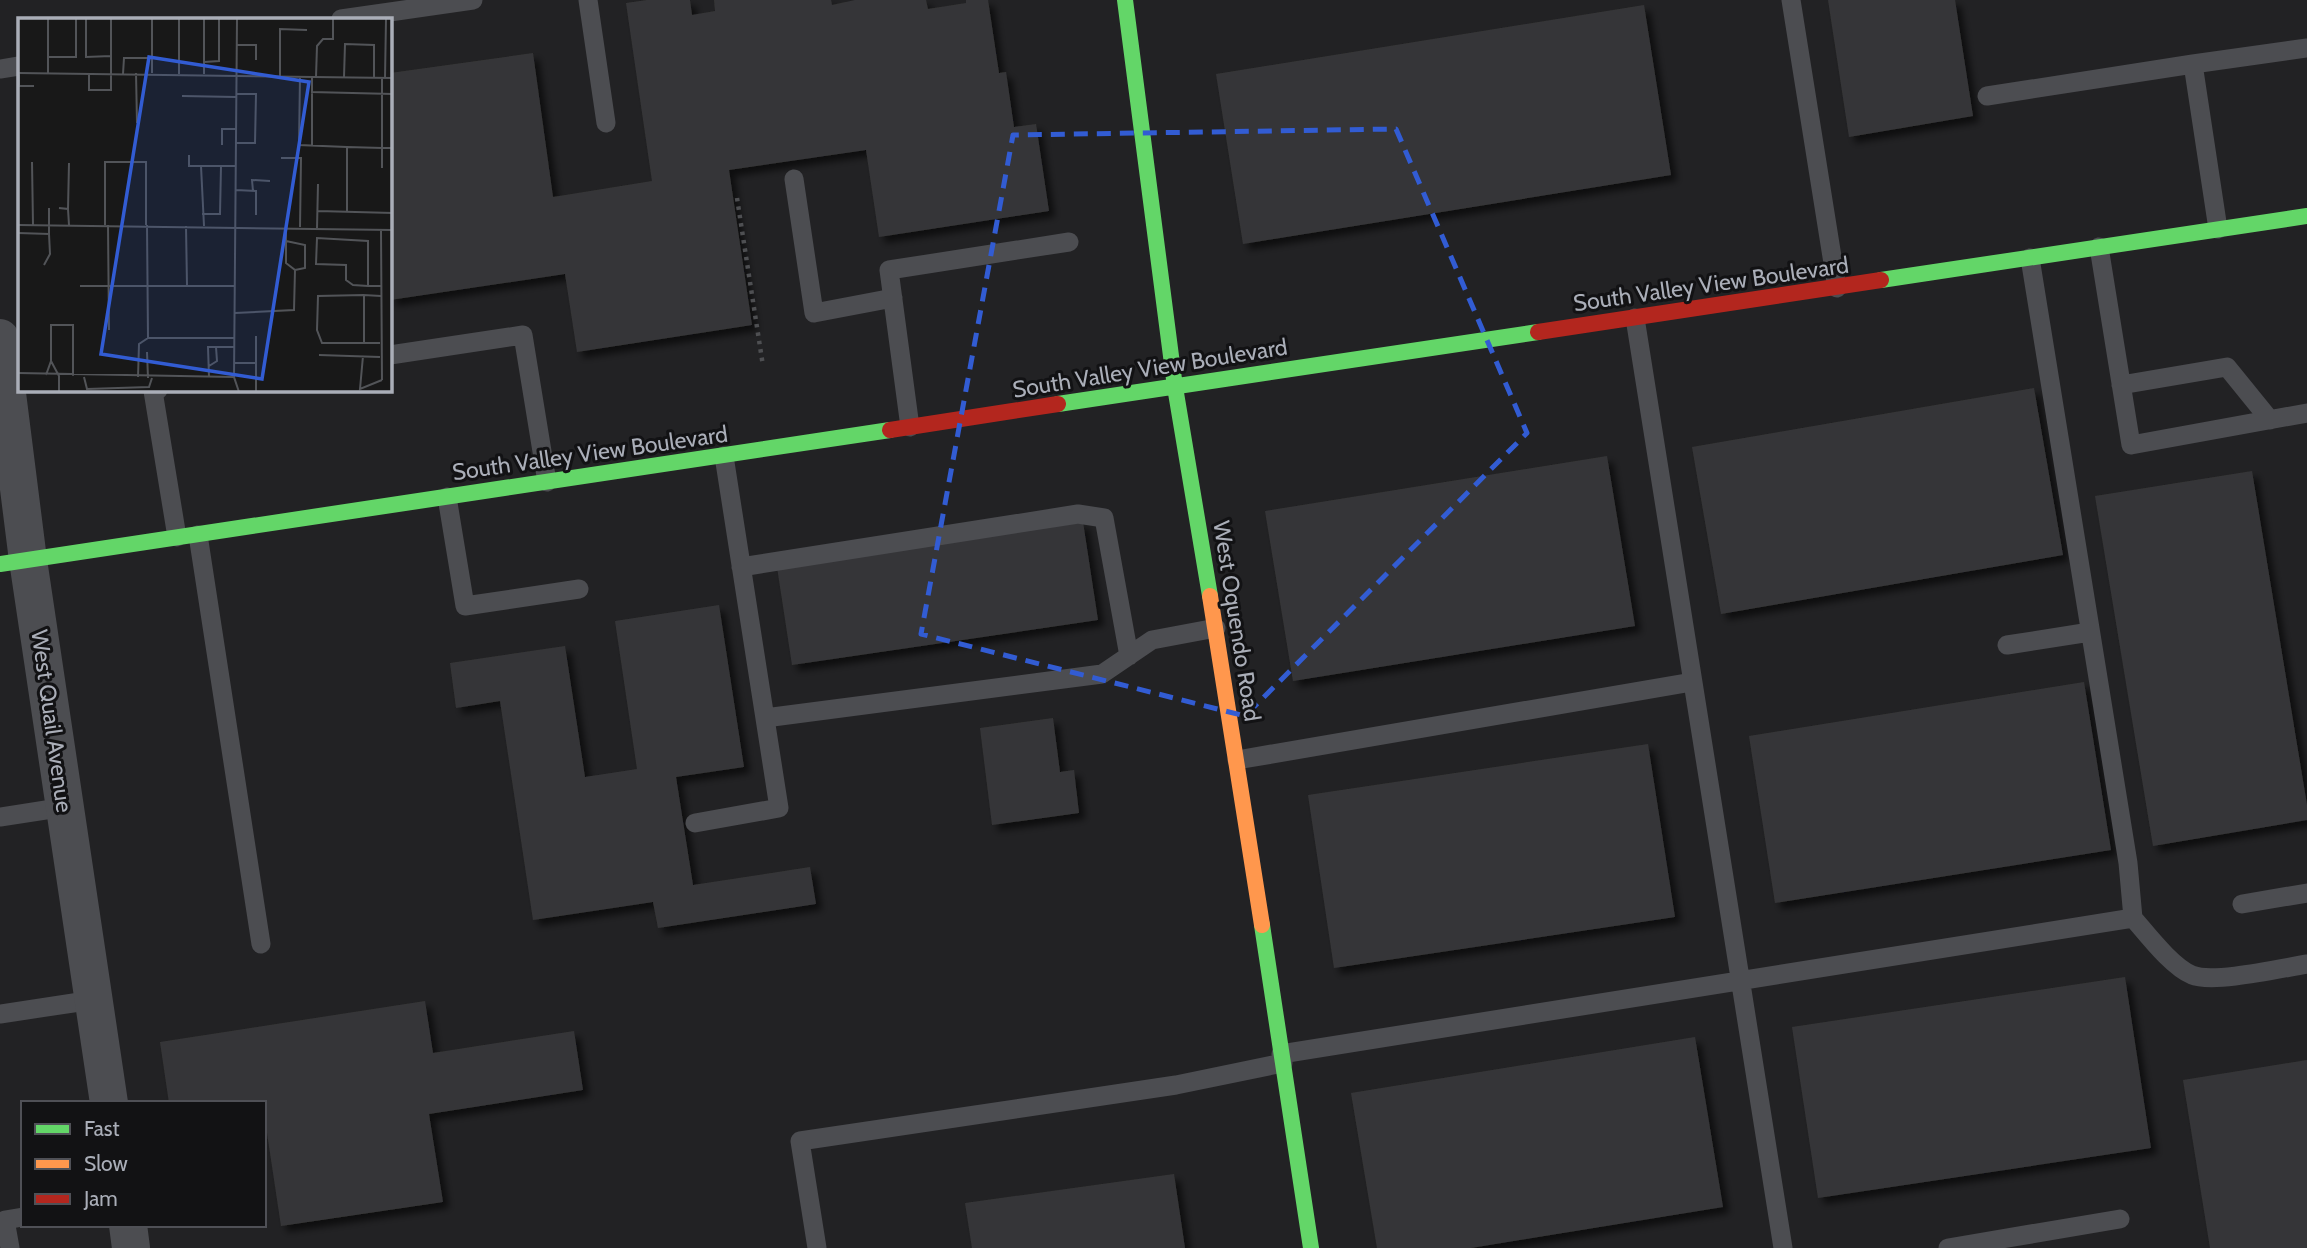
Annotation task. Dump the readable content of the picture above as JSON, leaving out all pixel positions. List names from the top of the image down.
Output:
{
  "streets": {
    "main road": ["South Valley View Boulevard", "West Oquendo Road"],
    "street": ["West Quail Avenue"]
  },
  "crossings": [
    ["South Valley View Boulevard", "West Oquendo Road"],
    ["South Valley View Boulevard", "West Quail Avenue"]
  ],
  "legend": ["Fast", "Slow", "Jam"]
}
